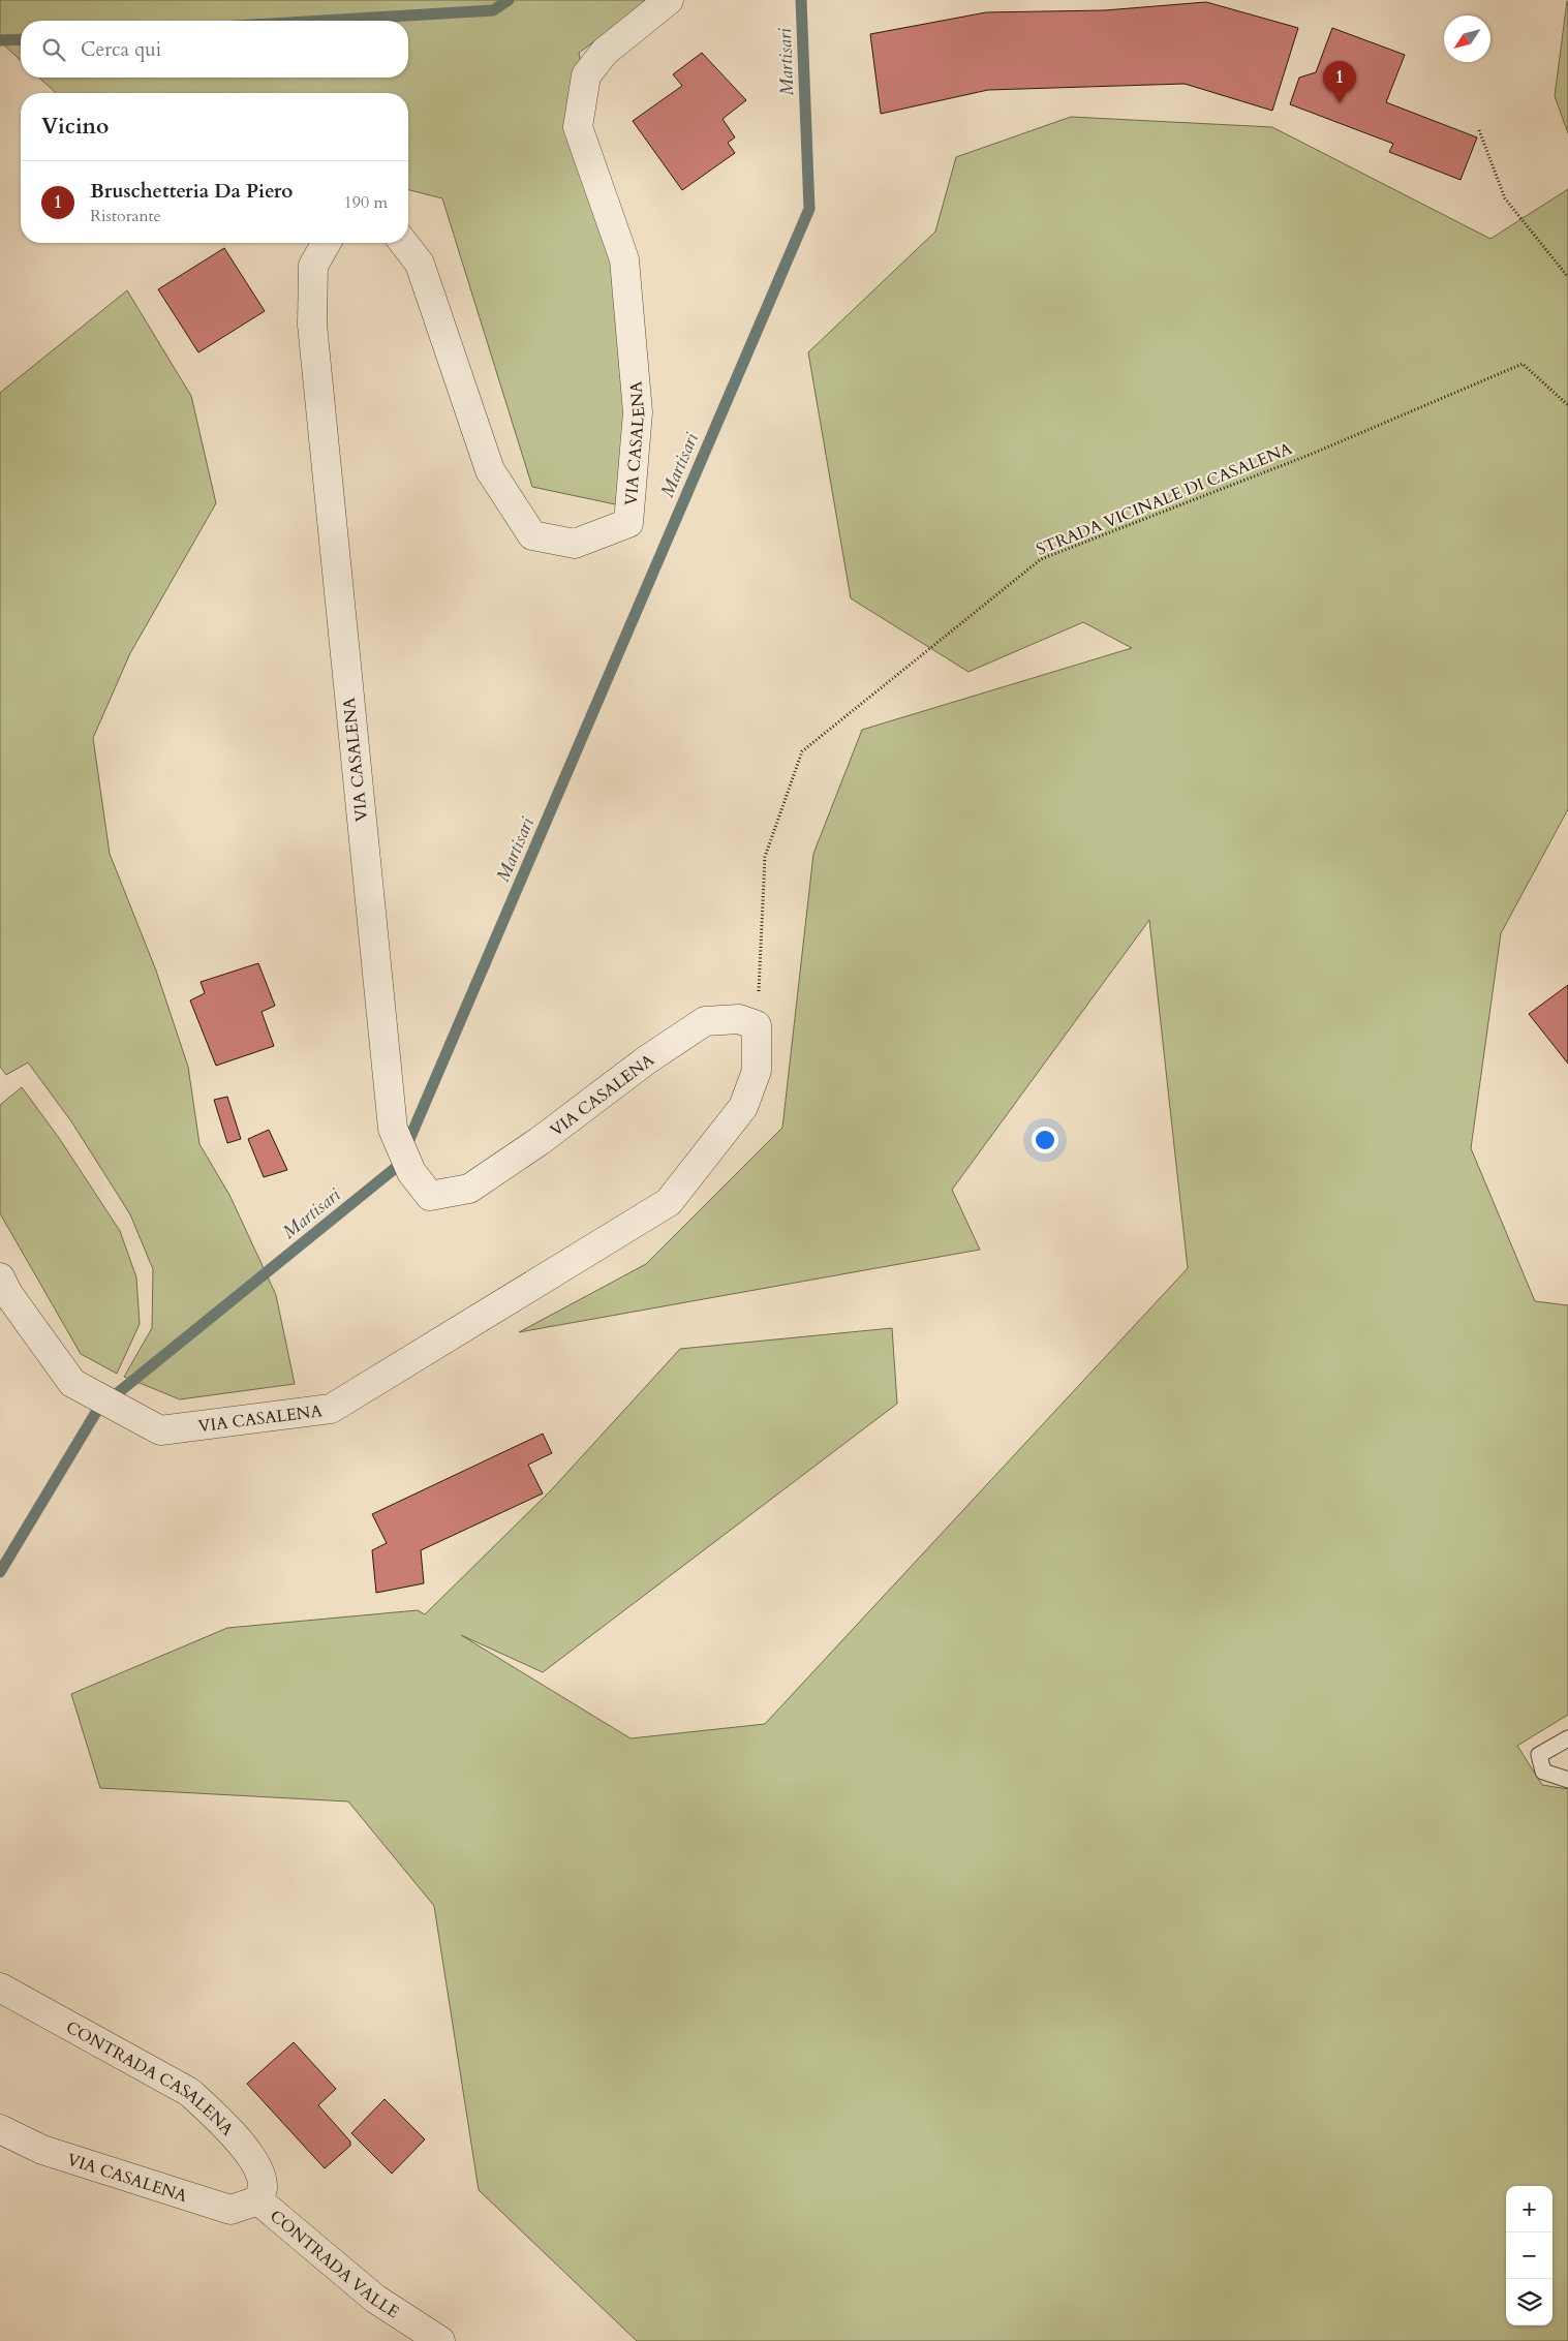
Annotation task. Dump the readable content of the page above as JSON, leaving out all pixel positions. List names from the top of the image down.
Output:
{
  "streets": {
    "street": ["VIA CASALENA", "CONTRADA CASALENA", "CONTRADA VALLE"],
    "path": ["STRADA VICINALE DI CASALENA"]
  },
  "crossings": [
    ["VIA CASALENA", "STRADA VICINALE DI CASALENA"],
    ["VIA CASALENA", "CONTRADA CASALENA"],
    ["VIA CASALENA", "CONTRADA VALLE"],
    ["CONTRADA CASALENA", "CONTRADA VALLE"]
  ],
  "water": ["Martisari"],
  "north": "bottom left",
  "page": {
    "search": "Cerca qui",
    "pins": "1",
    "heading": "Vicino",
    "list": [
      {
        "mark": "1",
        "name": "Bruschetteria Da Piero",
        "note": "Ristorante",
        "value": "190 m"
      }
    ],
    "map_buttons": ["+", "−"]
  }
}
